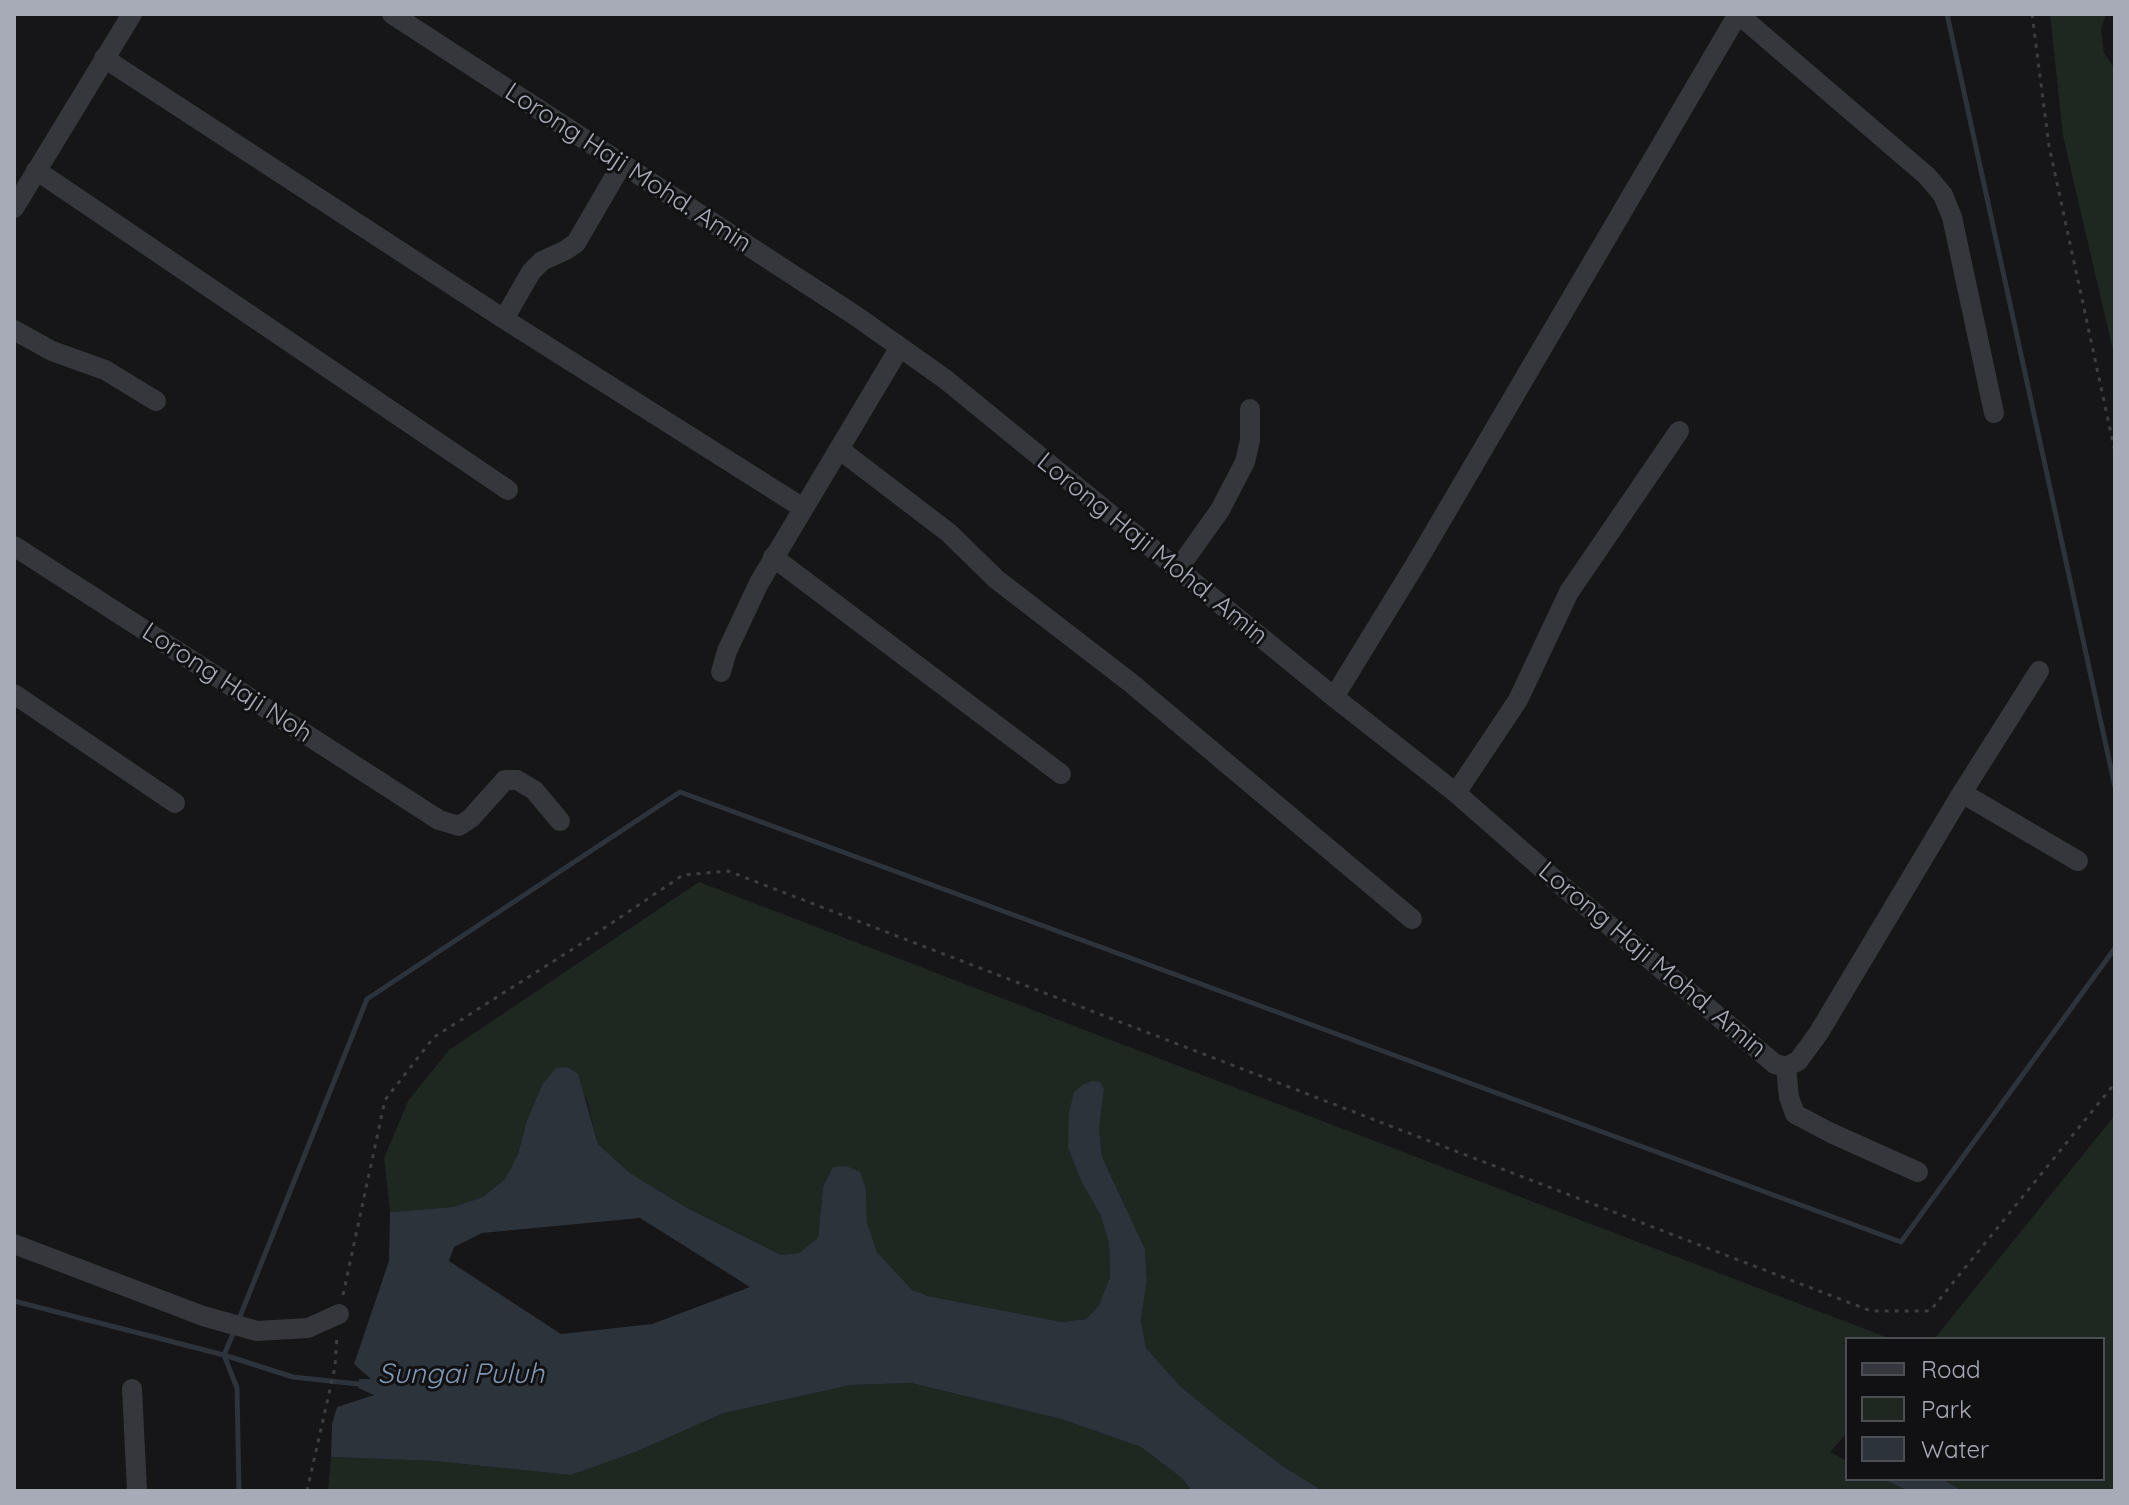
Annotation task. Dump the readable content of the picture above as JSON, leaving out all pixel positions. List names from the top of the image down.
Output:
{
  "streets": {
    "street": ["Lorong Haji Mohd. Amin", "Lorong Haji Noh"]
  },
  "water": ["Sungai Puluh"],
  "legend": ["Road", "Park", "Water"]
}
